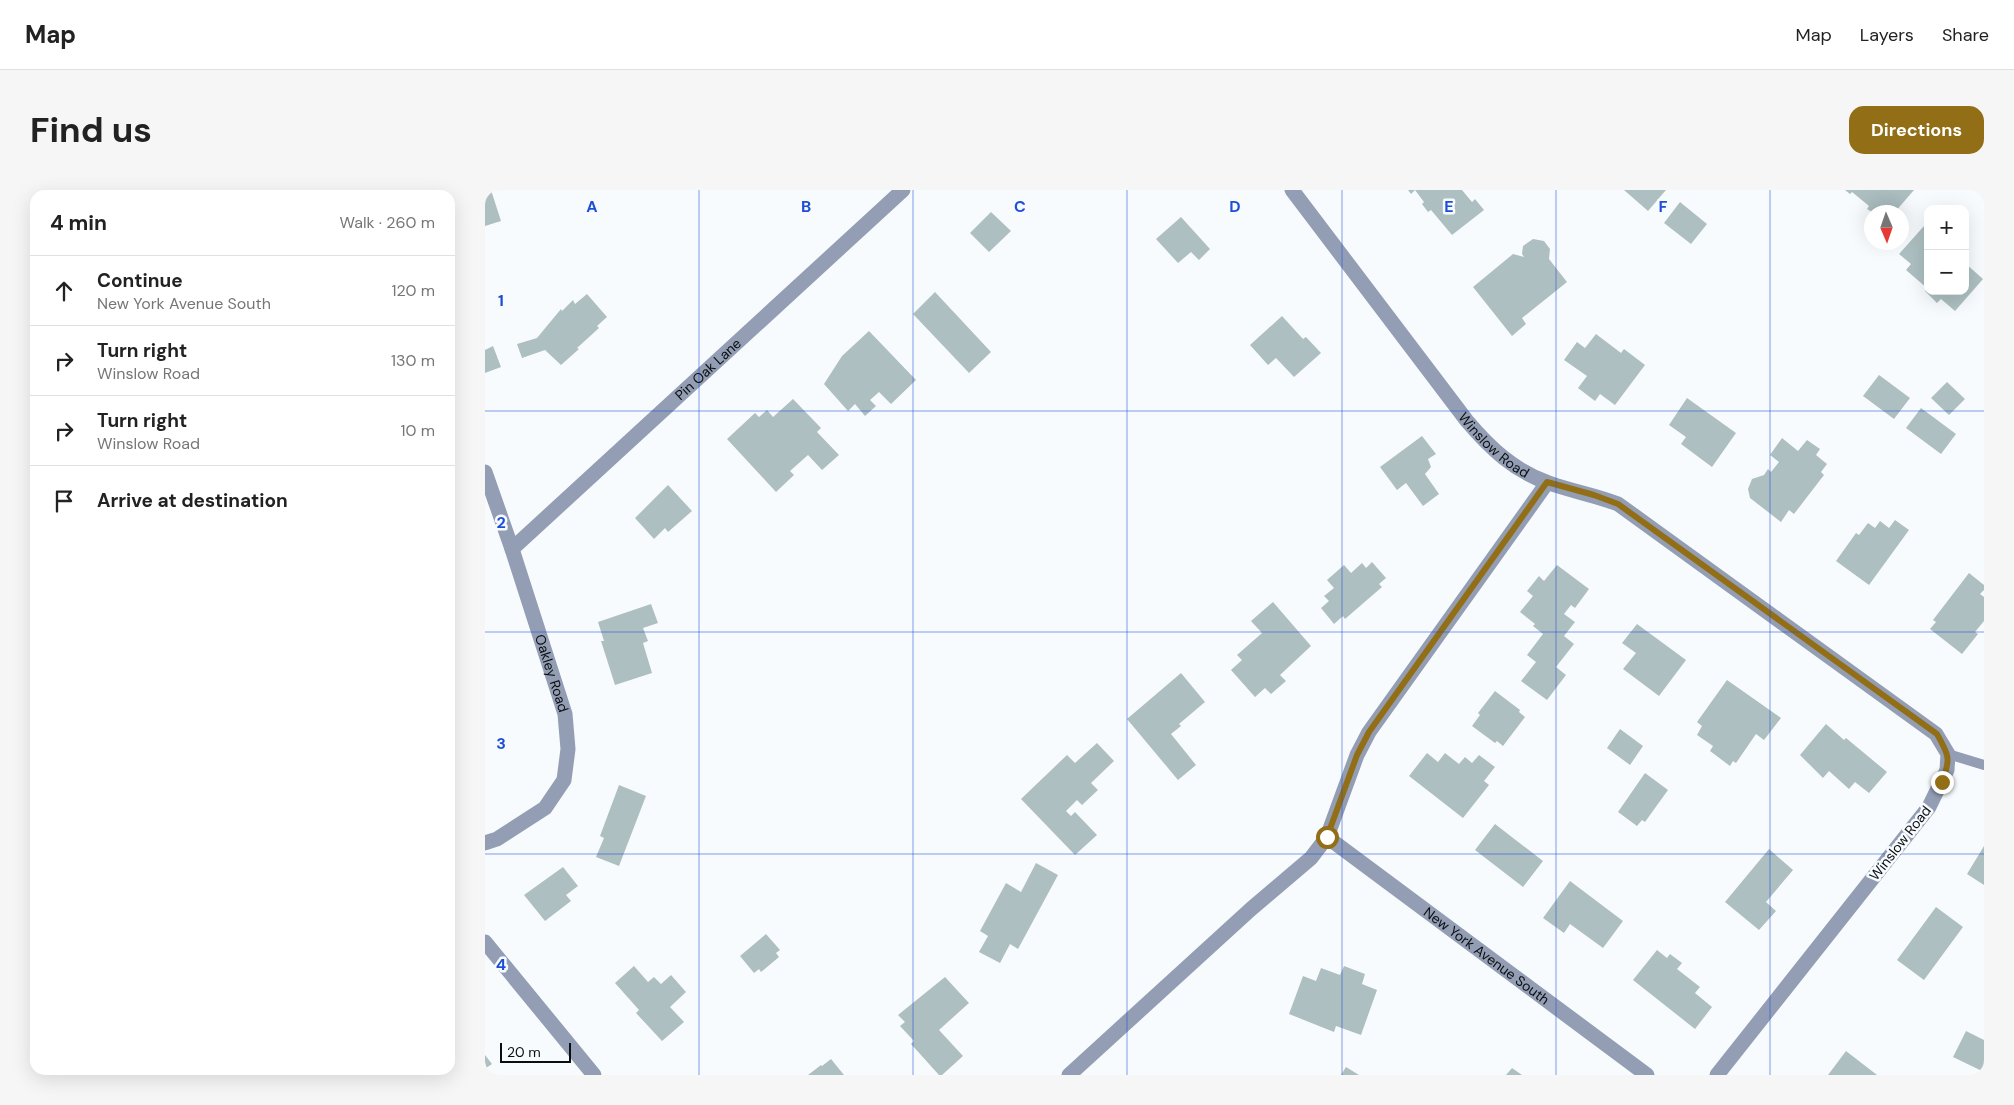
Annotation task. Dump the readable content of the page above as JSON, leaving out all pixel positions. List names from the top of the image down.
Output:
{
  "streets": {
    "street": [
      "Pin Oak Lane",
      "Winslow Road",
      "Oakley Road",
      "New York Avenue South"
    ]
  },
  "crossings": [
    ["Pin Oak Lane", "Oakley Road"]
  ],
  "scale_bar": "20 m",
  "north": "bottom",
  "page": {
    "header": "Map",
    "nav": ["Map", "Layers", "Share"],
    "buttons": "Directions",
    "title": "Find us",
    "heading": ["4 min", "Walk · 260 m"],
    "map_buttons": ["+", "−"],
    "list": [
      ["Continue", "New York Avenue South", "120 m"],
      ["Turn right", "Winslow Road", "130 m"],
      ["Turn right", "Winslow Road", "10 m"],
      "Arrive at destination"
    ],
    "scale": "20 m"
  },
  "grid": {
    "columns": [
      "A",
      "B",
      "C",
      "D",
      "E",
      "F"
    ],
    "rows": [
      "1",
      "2",
      "3",
      "4"
    ]
  }
}
